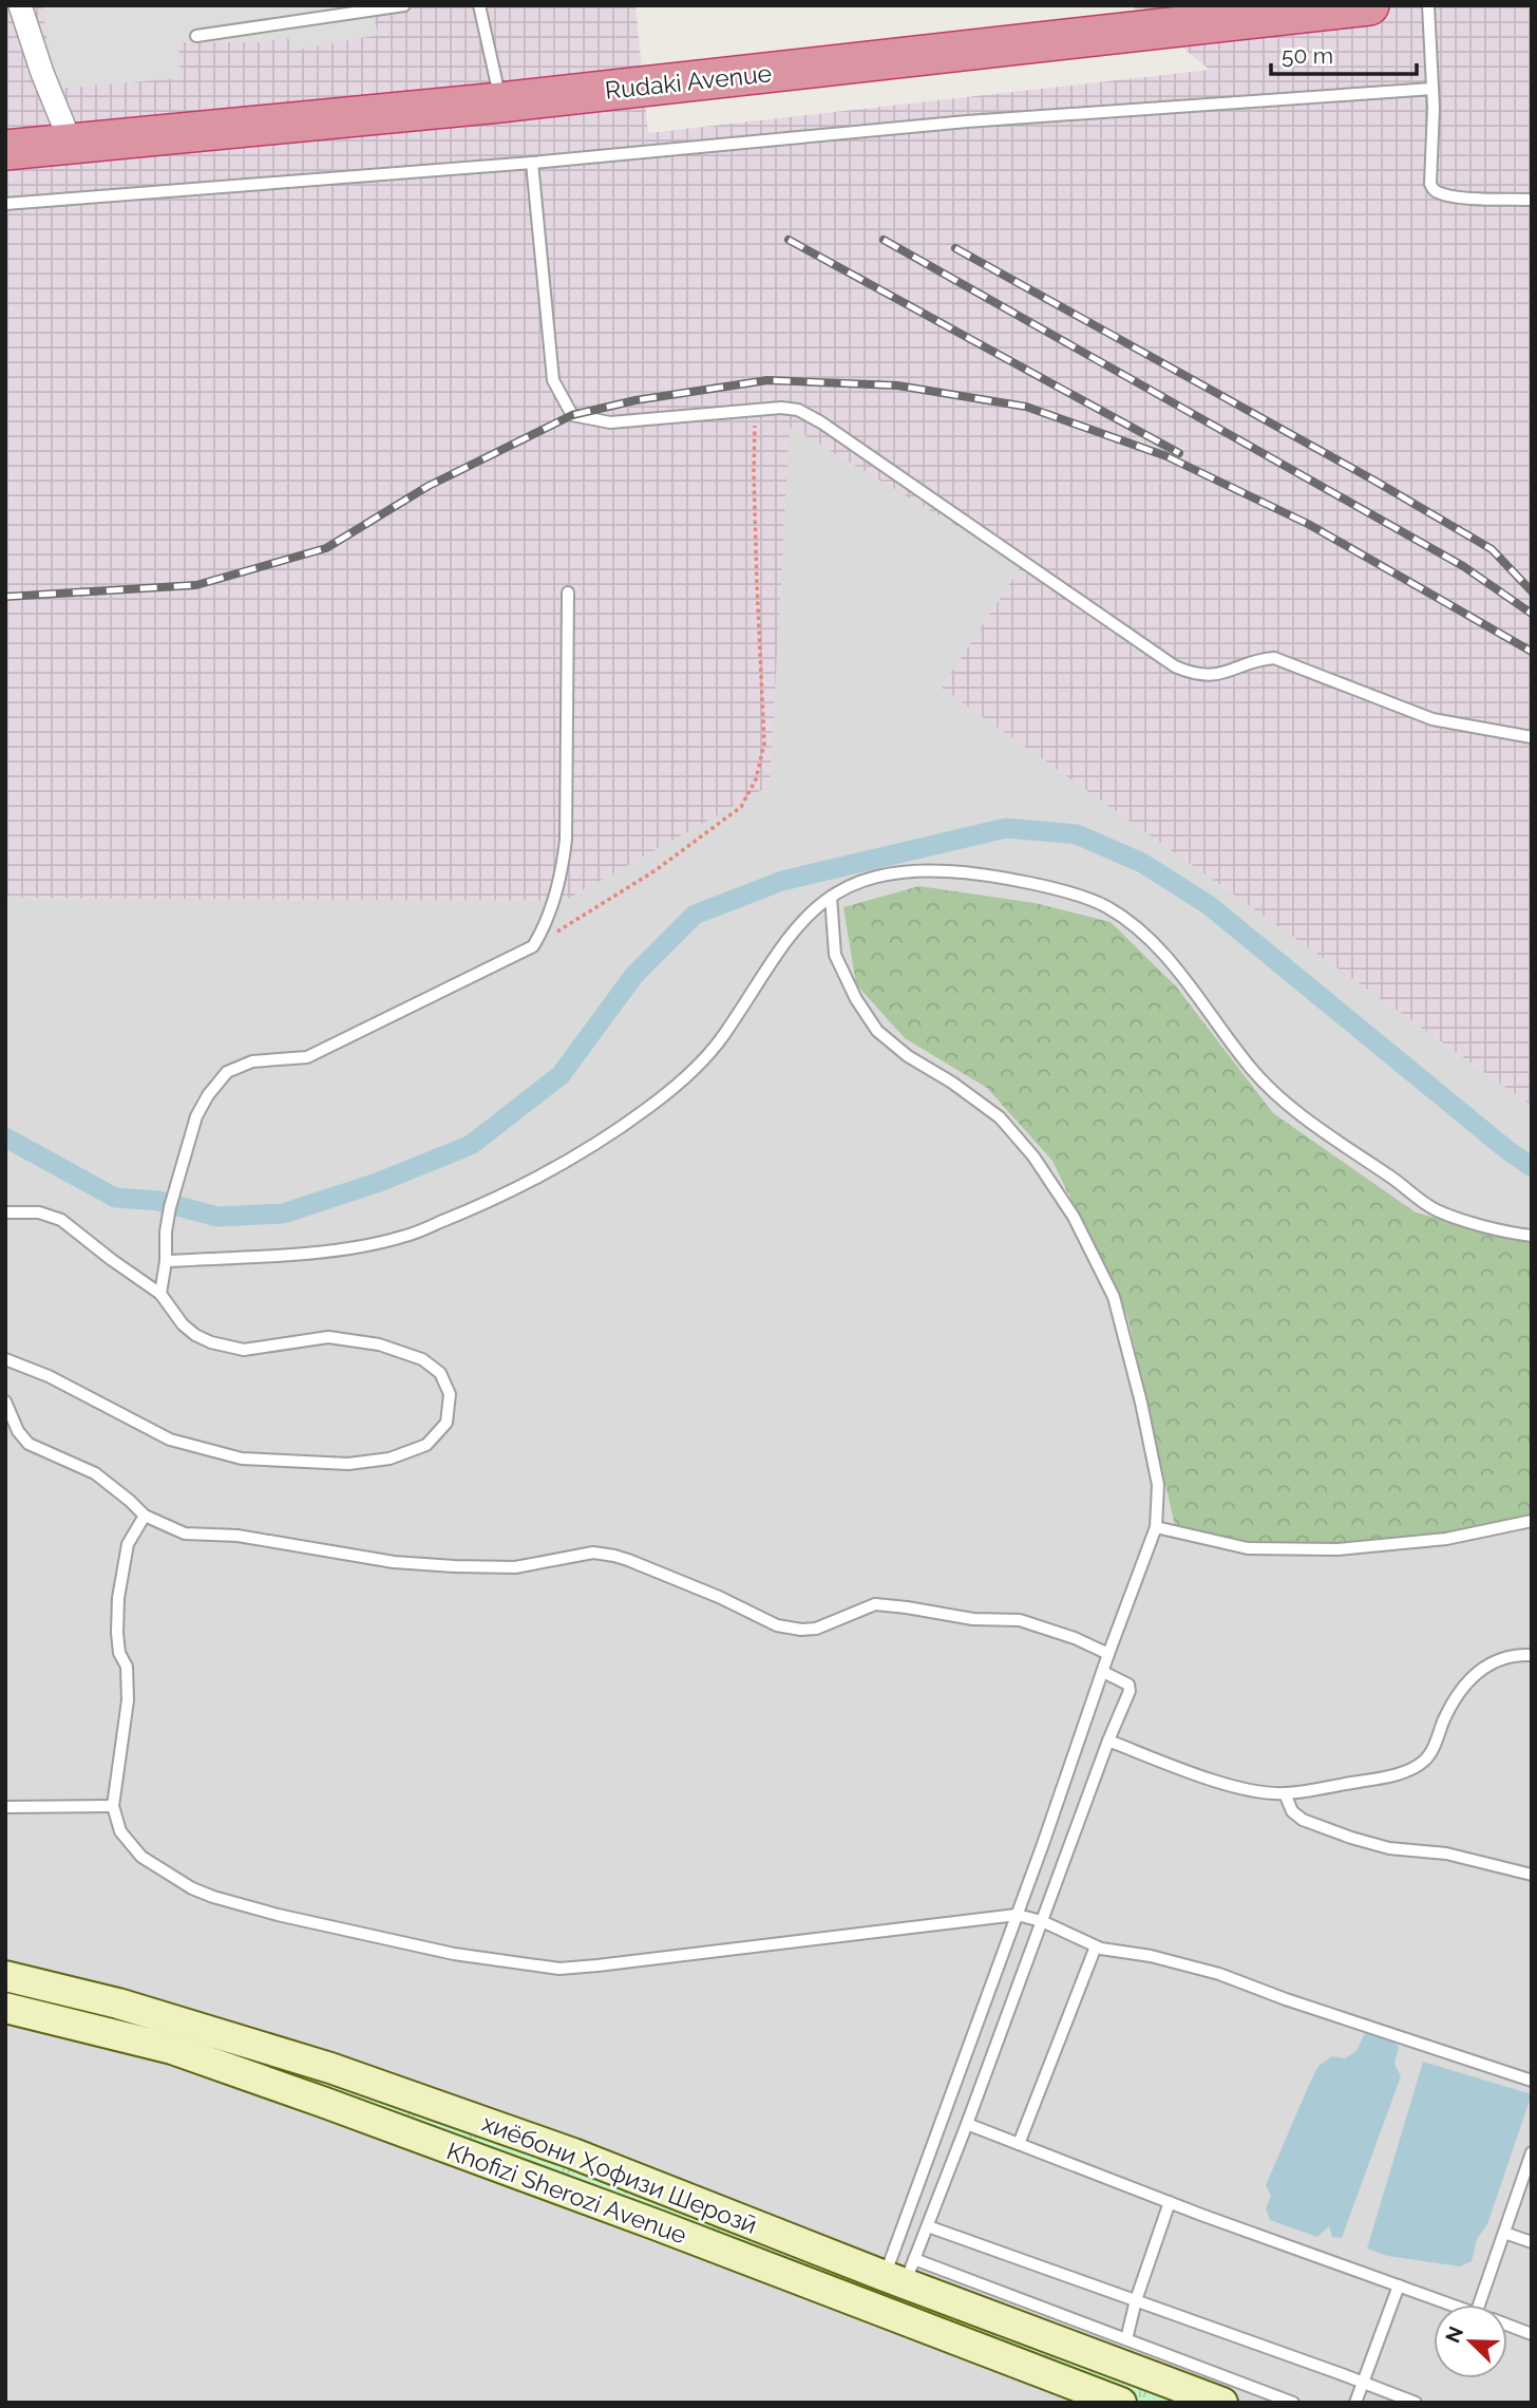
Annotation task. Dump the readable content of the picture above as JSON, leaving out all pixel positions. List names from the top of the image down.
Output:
{
  "streets": {
    "highway": ["Rudaki Avenue"],
    "main road": ["хиёбони Ҳофизи Шерозӣ", "Khofizi Sherozi Avenue"]
  },
  "scale_bar": "50 m",
  "north": "top left"
}
